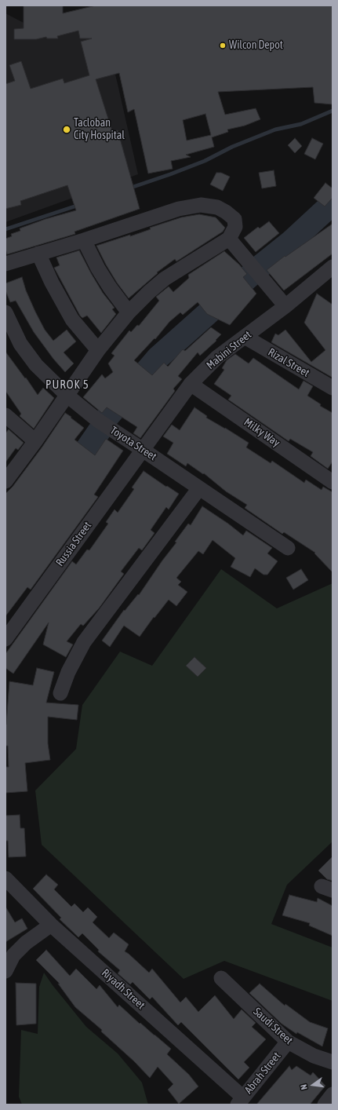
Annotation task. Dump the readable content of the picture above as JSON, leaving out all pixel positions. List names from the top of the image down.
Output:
{
  "streets": {
    "street": [
      "Mabini Street",
      "Rizal Street",
      "Milky Way",
      "Toyota Street",
      "Russia Street",
      "Riyadh Street",
      "Saudi Street",
      "Abrah Street"
    ]
  },
  "crossings": [
    ["Mabini Street", "Rizal Street"],
    ["Mabini Street", "Milky Way"],
    ["Mabini Street", "Toyota Street"],
    ["Mabini Street", "Russia Street"],
    ["Toyota Street", "Russia Street"],
    ["Riyadh Street", "Abrah Street"],
    ["Saudi Street", "Abrah Street"]
  ],
  "districts": ["PUROK 5"],
  "places": ["Wilcon Depot", "Tacloban City Hospital"],
  "north": "left"
}
